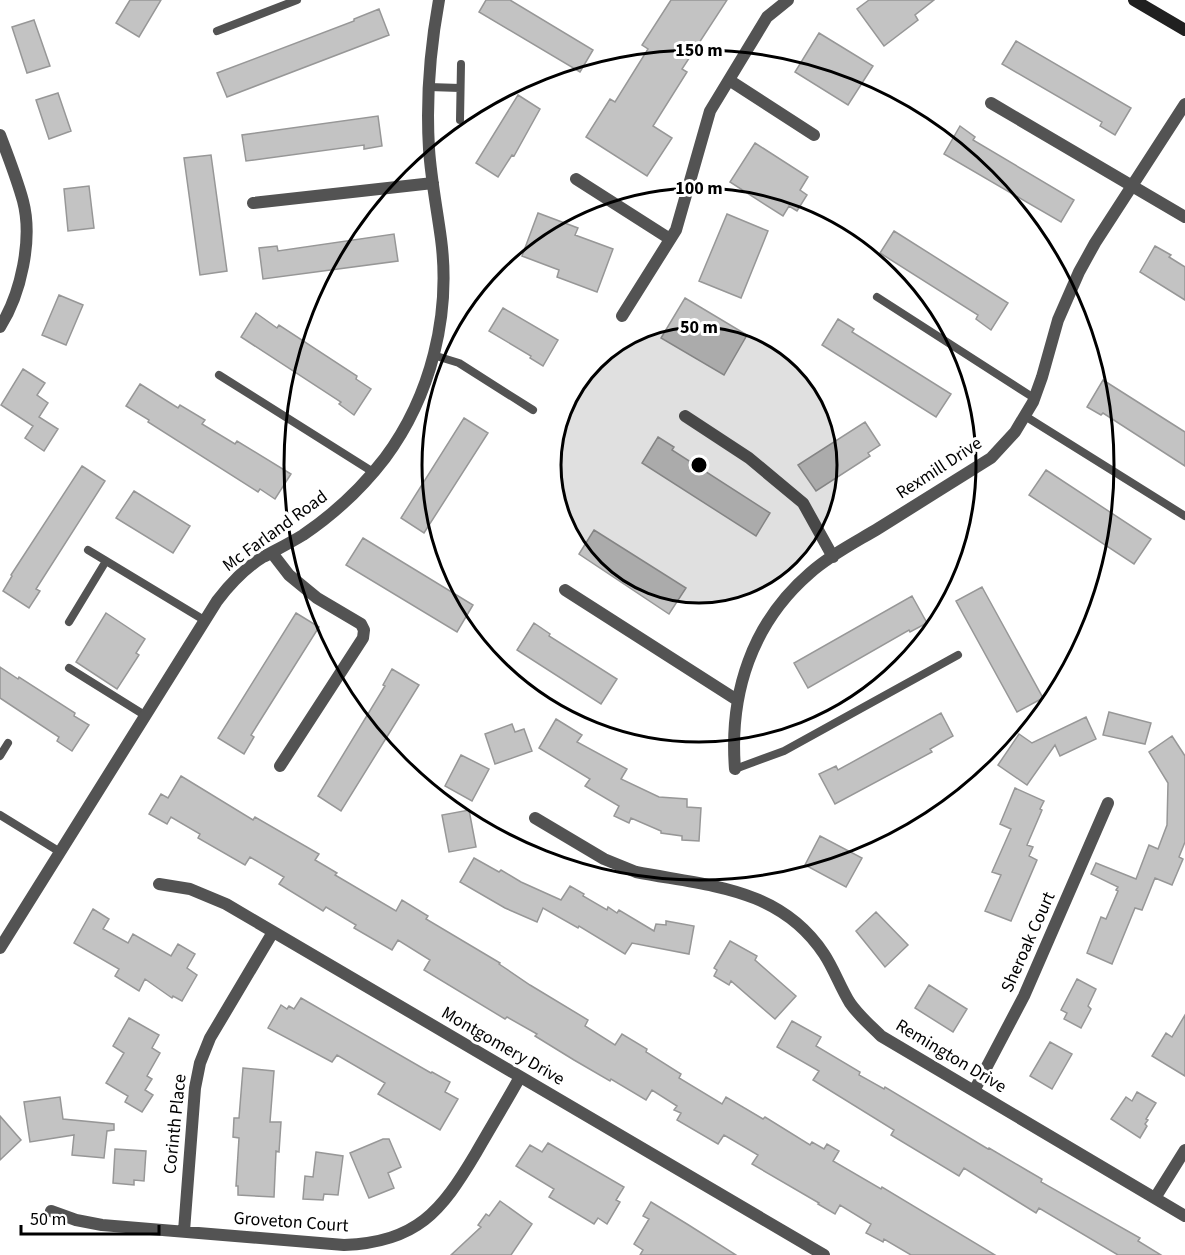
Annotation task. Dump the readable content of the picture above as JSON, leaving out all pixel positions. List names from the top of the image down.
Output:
{
  "streets": {
    "street": [
      "Rexmill Drive",
      "Mc Farland Road",
      "Sheroak Court",
      "Montgomery Drive",
      "Remington Drive",
      "Corinth Place",
      "Groveton Court"
    ]
  },
  "crossings": [
    ["Sheroak Court", "Remington Drive"],
    ["Montgomery Drive", "Corinth Place"],
    ["Montgomery Drive", "Groveton Court"],
    ["Corinth Place", "Groveton Court"]
  ],
  "scale_bar": "50 m",
  "rings": ["150 m", "100 m", "50 m"]
}
